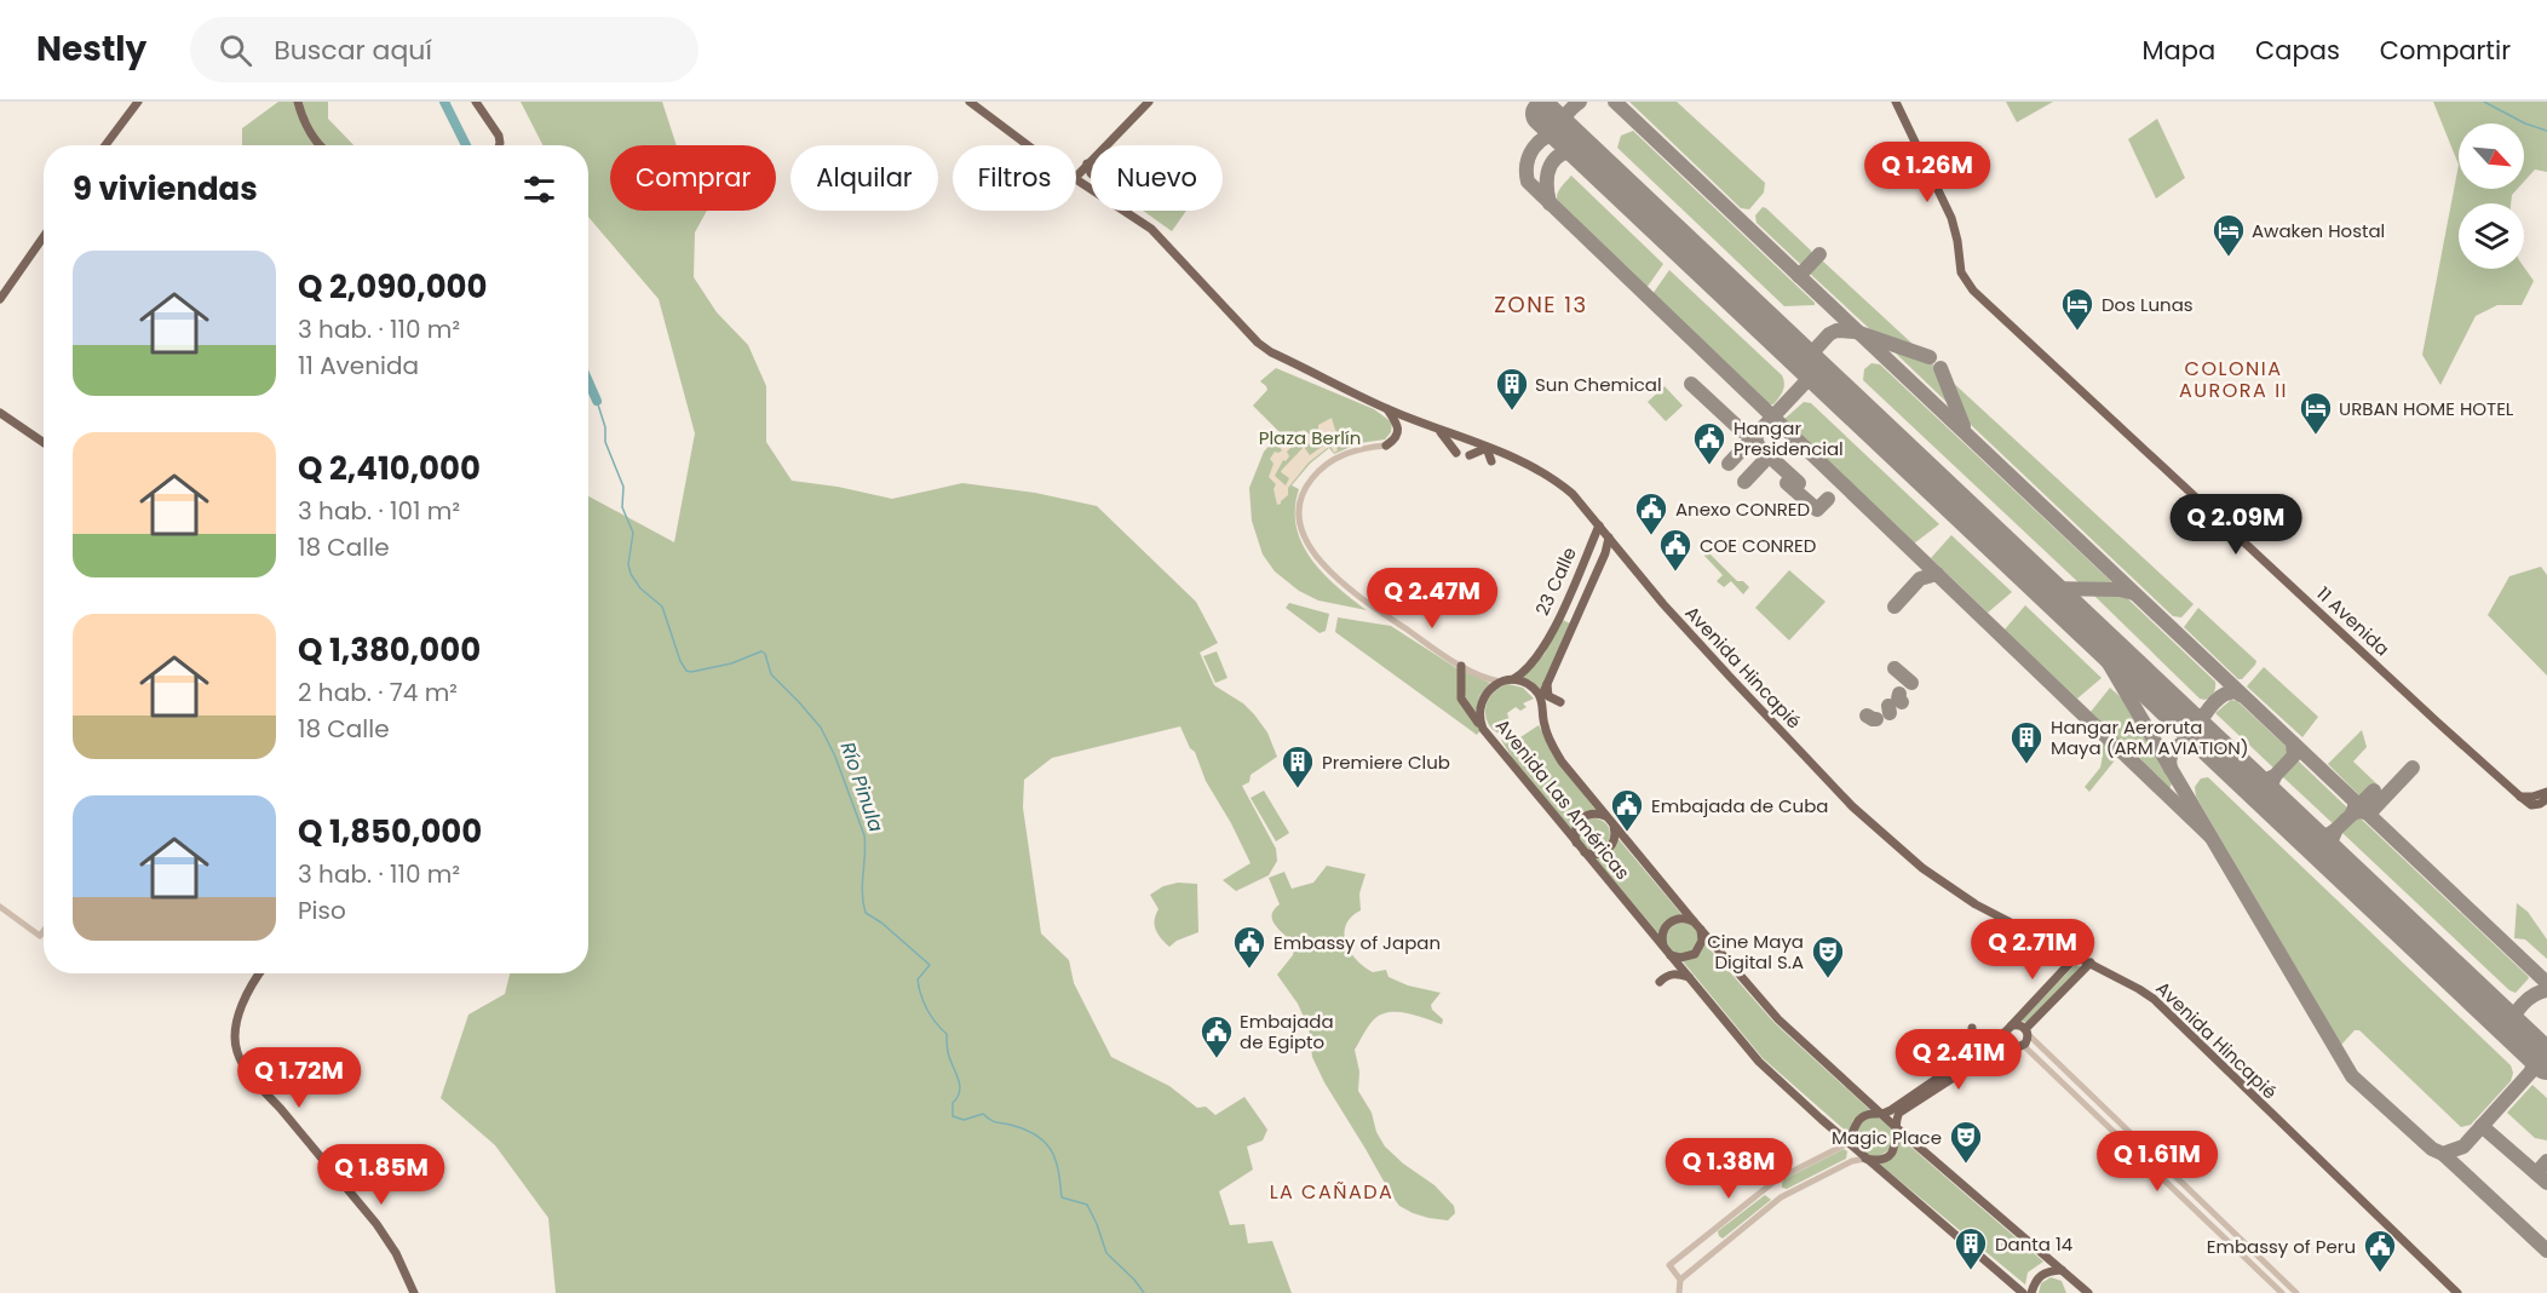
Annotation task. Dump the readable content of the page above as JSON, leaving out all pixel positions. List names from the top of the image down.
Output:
{
  "streets": {
    "main road": [
      "23 Calle",
      "11 Avenida",
      "Avenida Hincapié",
      "Avenida Las Américas"
    ]
  },
  "crossings": [
    ["23 Calle", "Avenida Hincapié"],
    ["23 Calle", "Avenida Las Américas"]
  ],
  "districts": ["ZONE 13", "COLONIA AURORA II", "LA CAÑADA"],
  "water": ["Río Pinula"],
  "parks": ["Plaza Berlín"],
  "places": {
    "hotel": ["Awaken Hostal", "Dos Lunas", "URBAN HOME HOTEL"],
    "building": [
      "Sun Chemical",
      "Hangar Aeroruta Maya (ARM AVIATION)",
      "Premiere Club",
      "Danta 14"
    ],
    "public building": [
      "Hangar Presidencial",
      "Anexo CONRED",
      "COE CONRED",
      "Embajada de Cuba",
      "Embassy of Japan",
      "Embajada de Egipto",
      "Embassy of Peru"
    ],
    "theatre": ["Cine Maya Digital S.A", "Magic Place"]
  },
  "north": "bottom right",
  "page": {
    "header": "Nestly",
    "search": "Buscar aquí",
    "nav": ["Mapa", "Capas", "Compartir"],
    "price": [
      "Q 1.26M",
      "Q 2.09M",
      "Q 2.47M",
      "Q 2.71M",
      "Q 2.41M",
      "Q 1.72M",
      "Q 1.61M",
      "Q 1.38M",
      "Q 1.85M"
    ],
    "chip": [
      "Comprar",
      "Alquilar",
      "Filtros",
      "Nuevo"
    ],
    "heading": "9 viviendas",
    "list": [
      {
        "name": "Q 2,090,000",
        "note": "3 hab. · 110 m² · 11 Avenida"
      },
      {
        "name": "Q 2,410,000",
        "note": "3 hab. · 101 m² · 18 Calle"
      },
      {
        "name": "Q 1,380,000",
        "note": "2 hab. · 74 m² · 18 Calle"
      },
      {
        "name": "Q 1,850,000",
        "note": "3 hab. · 110 m² · Piso"
      }
    ]
  }
}
